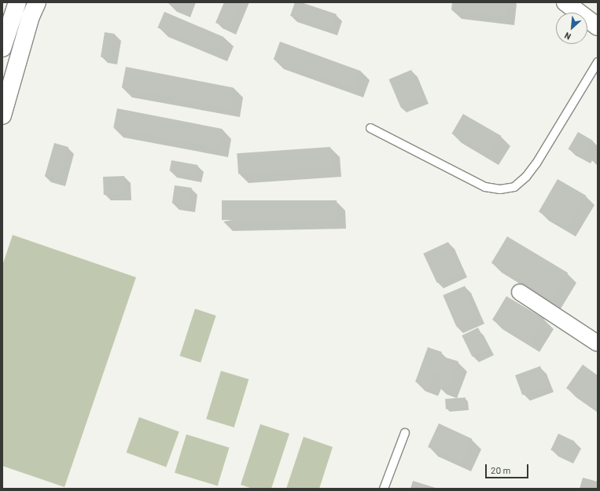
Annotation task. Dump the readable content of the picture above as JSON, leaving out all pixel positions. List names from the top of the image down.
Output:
{
  "scale_bar": "20 m",
  "north": "bottom left"
}
